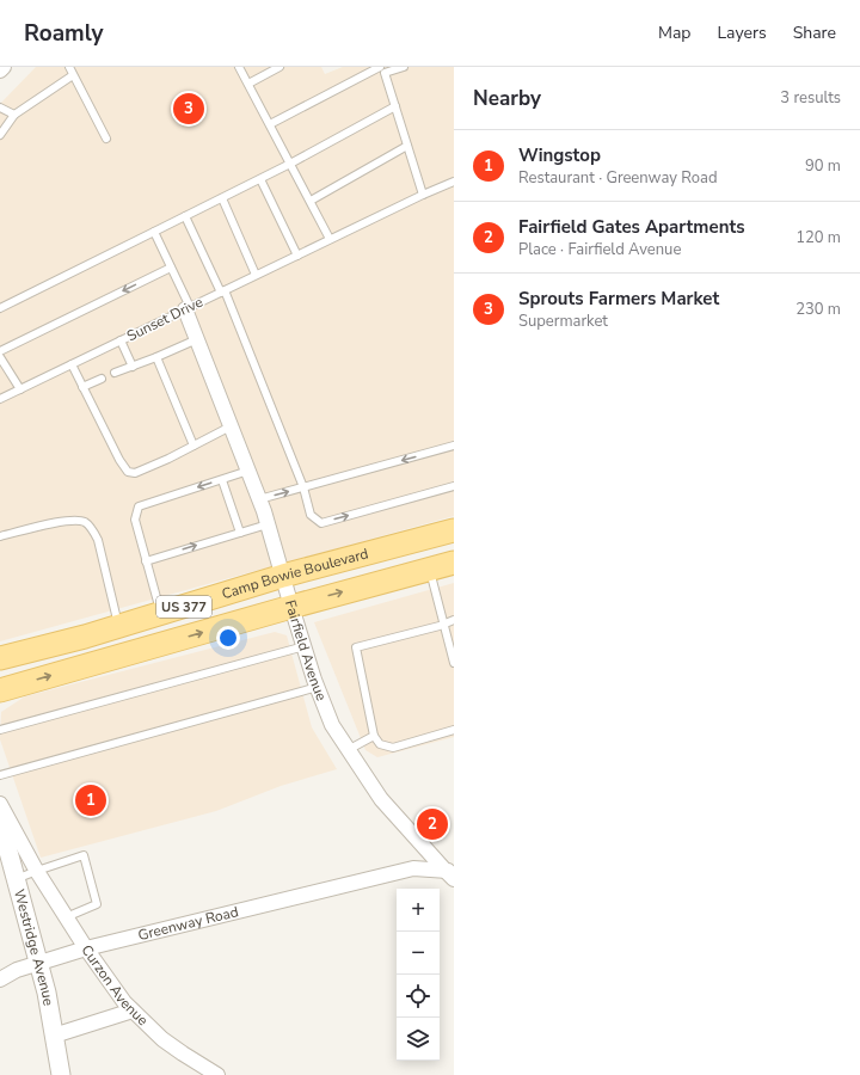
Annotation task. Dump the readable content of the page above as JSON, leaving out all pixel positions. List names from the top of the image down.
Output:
{
  "streets": {
    "main road": ["Camp Bowie Boulevard", "US 377"],
    "street": [
      "Fairfield Avenue",
      "Greenway Road",
      "Westridge Avenue",
      "Curzon Avenue"
    ],
    "lane": ["Sunset Drive"]
  },
  "crossings": [
    ["Sunset Drive", "Fairfield Avenue"],
    ["Camp Bowie Boulevard", "Fairfield Avenue"],
    ["Fairfield Avenue", "Greenway Road"],
    ["Greenway Road", "Curzon Avenue"],
    ["Westridge Avenue", "Curzon Avenue"]
  ],
  "page": {
    "header": "Roamly",
    "nav": ["Map", "Layers", "Share"],
    "heading": ["Nearby", "3 results"],
    "pins": ["3", "1", "2"],
    "list": [
      {
        "mark": "1",
        "name": "Wingstop",
        "note": "Restaurant · Greenway Road",
        "value": "90 m"
      },
      {
        "mark": "2",
        "name": "Fairfield Gates Apartments",
        "note": "Place · Fairfield Avenue",
        "value": "120 m"
      },
      {
        "mark": "3",
        "name": "Sprouts Farmers Market",
        "note": "Supermarket",
        "value": "230 m"
      }
    ],
    "map_buttons": ["+", "−"]
  }
}
